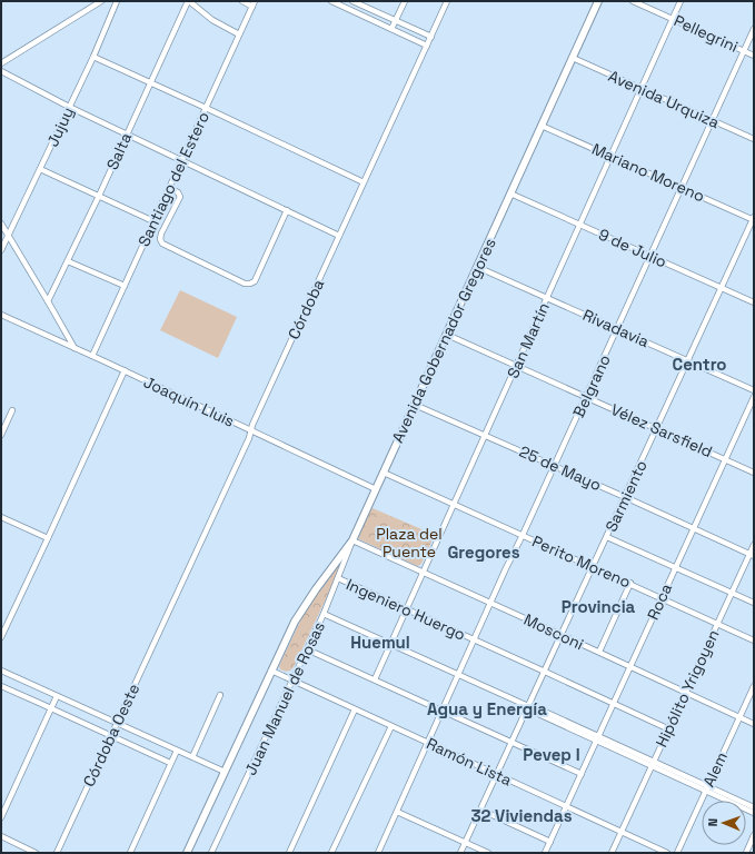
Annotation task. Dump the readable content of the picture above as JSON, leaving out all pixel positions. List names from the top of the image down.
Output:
{
  "streets": {
    "main road": ["Avenida Gobernador Gregores"],
    "street": [
      "Pellegrini",
      "Avenida Urquiza",
      "Jujuy",
      "Salta",
      "Mariano Moreno",
      "Santiago del Estero",
      "9 de Julio",
      "Córdoba",
      "Rivadavia",
      "San Martín",
      "Belgrano",
      "Joaquín Lluis",
      "Vélez Sarsfield",
      "25 de Mayo",
      "Sarmiento",
      "Perito Moreno",
      "Roca",
      "Ingeniero Huergo",
      "Mosconi",
      "Hipólito Yrigoyen",
      "Juan Manuel de Rosas",
      "Córdoba Oeste",
      "Ramón Lista",
      "Alem"
    ]
  },
  "crossings": [
    ["Pellegrini", "San Martín"],
    ["Pellegrini", "Belgrano"],
    ["Avenida Urquiza", "Avenida Gobernador Gregores"],
    ["Avenida Urquiza", "San Martín"],
    ["Avenida Urquiza", "Belgrano"],
    ["Mariano Moreno", "Avenida Gobernador Gregores"],
    ["Mariano Moreno", "San Martín"],
    ["Mariano Moreno", "Belgrano"],
    ["Mariano Moreno", "Sarmiento"],
    ["Santiago del Estero", "Joaquín Lluis"],
    ["9 de Julio", "Avenida Gobernador Gregores"],
    ["9 de Julio", "San Martín"],
    ["9 de Julio", "Belgrano"],
    ["9 de Julio", "Sarmiento"],
    ["Córdoba", "Joaquín Lluis"],
    ["Córdoba", "Córdoba Oeste"],
    ["Rivadavia", "Avenida Gobernador Gregores"],
    ["Rivadavia", "San Martín"],
    ["Rivadavia", "Belgrano"],
    ["Rivadavia", "Sarmiento"],
    ["Avenida Gobernador Gregores", "Joaquín Lluis"],
    ["Avenida Gobernador Gregores", "Vélez Sarsfield"],
    ["Avenida Gobernador Gregores", "25 de Mayo"],
    ["Avenida Gobernador Gregores", "Perito Moreno"],
    ["Avenida Gobernador Gregores", "Mosconi"],
    ["Avenida Gobernador Gregores", "Juan Manuel de Rosas"],
    ["Avenida Gobernador Gregores", "Ramón Lista"],
    ["San Martín", "Vélez Sarsfield"],
    ["San Martín", "25 de Mayo"],
    ["San Martín", "Perito Moreno"],
    ["San Martín", "Ingeniero Huergo"],
    ["San Martín", "Mosconi"],
    ["Belgrano", "Vélez Sarsfield"],
    ["Belgrano", "25 de Mayo"],
    ["Belgrano", "Perito Moreno"],
    ["Belgrano", "Ingeniero Huergo"],
    ["Belgrano", "Mosconi"],
    ["Belgrano", "Ramón Lista"],
    ["Vélez Sarsfield", "Sarmiento"],
    ["Vélez Sarsfield", "Roca"],
    ["25 de Mayo", "Sarmiento"],
    ["25 de Mayo", "Roca"],
    ["25 de Mayo", "Hipólito Yrigoyen"],
    ["Sarmiento", "Perito Moreno"],
    ["Sarmiento", "Ingeniero Huergo"],
    ["Sarmiento", "Mosconi"],
    ["Sarmiento", "Ramón Lista"],
    ["Perito Moreno", "Roca"],
    ["Perito Moreno", "Hipólito Yrigoyen"],
    ["Roca", "Ingeniero Huergo"],
    ["Roca", "Mosconi"],
    ["Roca", "Ramón Lista"],
    ["Ingeniero Huergo", "Hipólito Yrigoyen"],
    ["Ingeniero Huergo", "Juan Manuel de Rosas"],
    ["Mosconi", "Hipólito Yrigoyen"],
    ["Mosconi", "Juan Manuel de Rosas"],
    ["Mosconi", "Alem"],
    ["Hipólito Yrigoyen", "Ramón Lista"],
    ["Juan Manuel de Rosas", "Ramón Lista"]
  ],
  "districts": [
    "Centro",
    "Gregores",
    "Provincia",
    "Huemul",
    "Agua y Energía",
    "Pevep I",
    "32 Viviendas"
  ],
  "parks": ["Plaza del Puente"],
  "north": "left"
}
